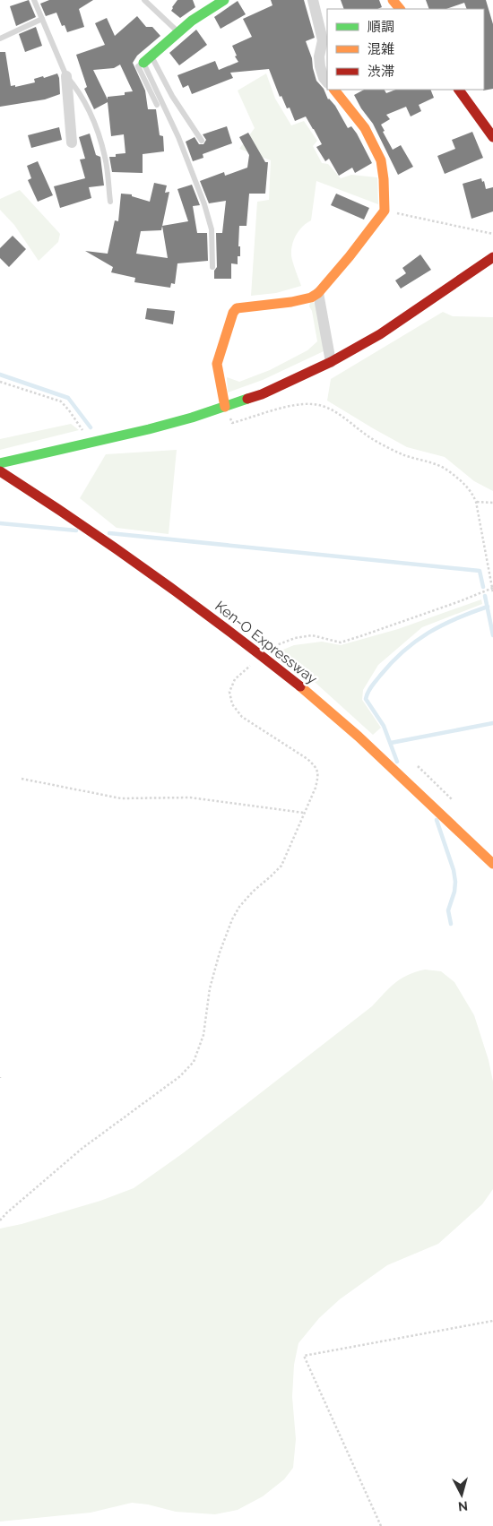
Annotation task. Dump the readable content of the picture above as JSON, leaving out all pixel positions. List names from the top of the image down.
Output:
{
  "streets": {
    "main road": ["Ken-O Expressway"]
  },
  "legend": ["順調", "混雑", "渋滞"],
  "north": "bottom"
}
